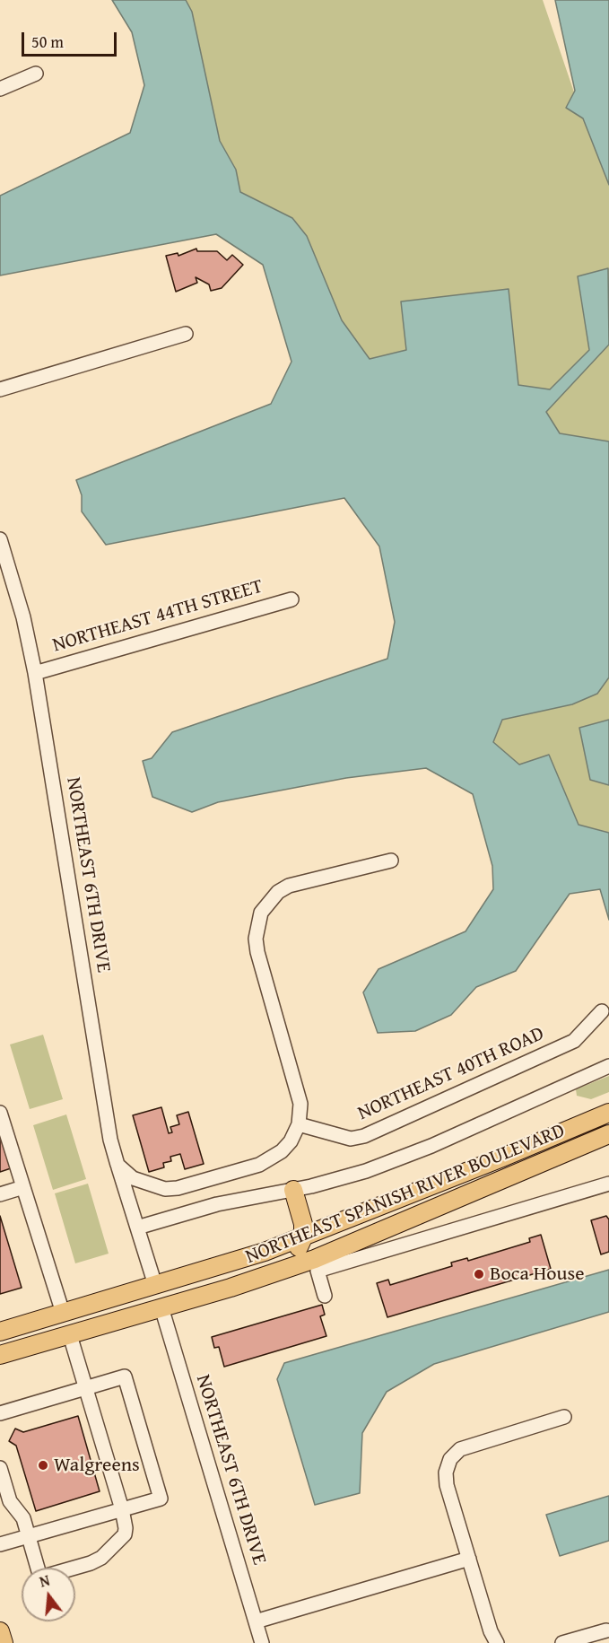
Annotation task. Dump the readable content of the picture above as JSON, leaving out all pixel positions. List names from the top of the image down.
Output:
{
  "streets": {
    "main road": ["NORTHEAST SPANISH RIVER BOULEVARD"],
    "street": ["NORTHEAST 44TH STREET", "NORTHEAST 6TH DRIVE", "NORTHEAST 40TH ROAD"]
  },
  "crossings": [
    ["NORTHEAST 44TH STREET", "NORTHEAST 6TH DRIVE"],
    ["NORTHEAST 6TH DRIVE", "NORTHEAST SPANISH RIVER BOULEVARD"]
  ],
  "places": ["Boca House", "Walgreens"],
  "scale_bar": "50 m",
  "north": "top"
}
